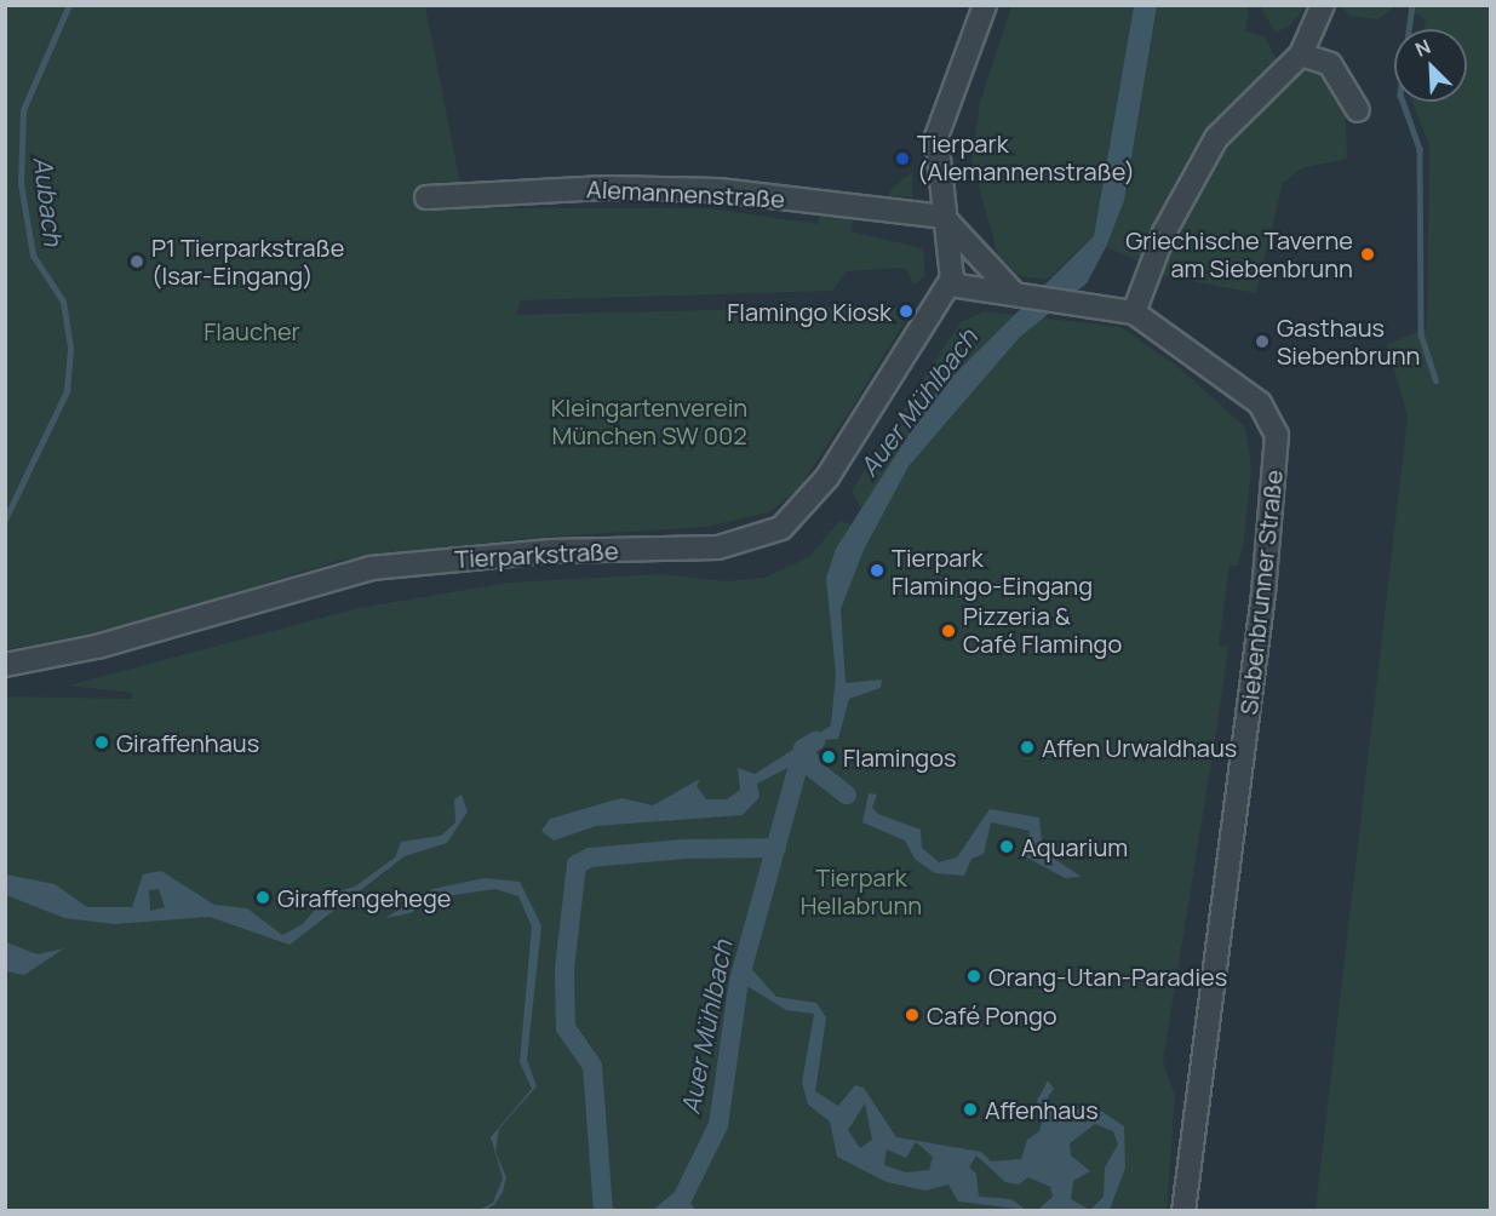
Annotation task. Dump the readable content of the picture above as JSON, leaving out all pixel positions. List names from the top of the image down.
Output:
{
  "streets": {
    "street": ["Alemannenstraße", "Tierparkstraße", "Siebenbrunner Straße"]
  },
  "crossings": [
    ["Tierparkstraße", "Siebenbrunner Straße"]
  ],
  "water": ["Aubach", "Auer Mühlbach"],
  "parks": ["Flaucher", "Kleingartenverein München SW 002", "Tierpark Hellabrunn"],
  "places": [
    "Tierpark (Alemannenstraße)",
    "Griechische Taverne am Siebenbrunn",
    "P1 Tierparkstraße (Isar-Eingang)",
    "Flamingo Kiosk",
    "Gasthaus Siebenbrunn",
    "Tierpark Flamingo-Eingang",
    "Pizzeria & Café Flamingo",
    "Giraffenhaus",
    "Affen Urwaldhaus",
    "Flamingos",
    "Aquarium",
    "Giraffengehege",
    "Orang-Utan-Paradies",
    "Café Pongo",
    "Affenhaus"
  ],
  "north": "top left"
}
